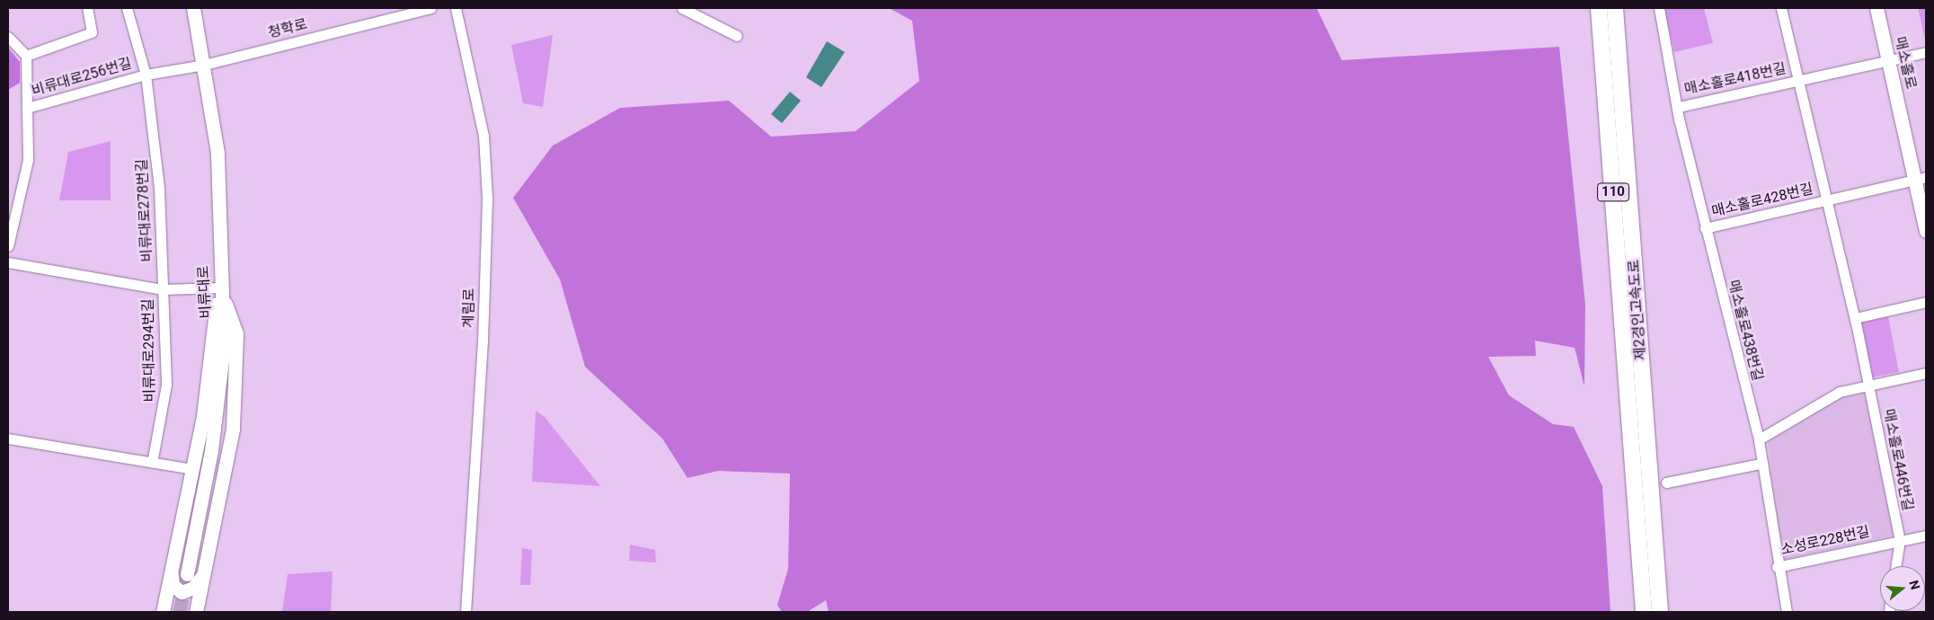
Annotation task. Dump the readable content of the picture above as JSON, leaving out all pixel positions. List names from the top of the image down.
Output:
{
  "streets": {
    "highway": ["110", "제2경인고속도로"],
    "main road": ["매소홀로", "비류대로"],
    "street": [
      "청학로",
      "비류대로256번길",
      "매소홀로418번길",
      "매소홀로428번길",
      "비류대로278번길",
      "계림로",
      "매소홀로438번길",
      "비류대로294번길",
      "매소홀로446번길",
      "소성로228번길"
    ]
  },
  "crossings": [
    ["청학로", "비류대로256번길"],
    ["청학로", "비류대로"],
    ["매소홀로", "매소홀로418번길"],
    ["매소홀로", "매소홀로428번길"],
    ["비류대로256번길", "비류대로278번길"],
    ["비류대로256번길", "비류대로"],
    ["매소홀로418번길", "매소홀로438번길"],
    ["매소홀로428번길", "매소홀로438번길"],
    ["매소홀로428번길", "매소홀로446번길"],
    ["비류대로278번길", "비류대로294번길"],
    ["매소홀로446번길", "소성로228번길"]
  ],
  "north": "right"
}
